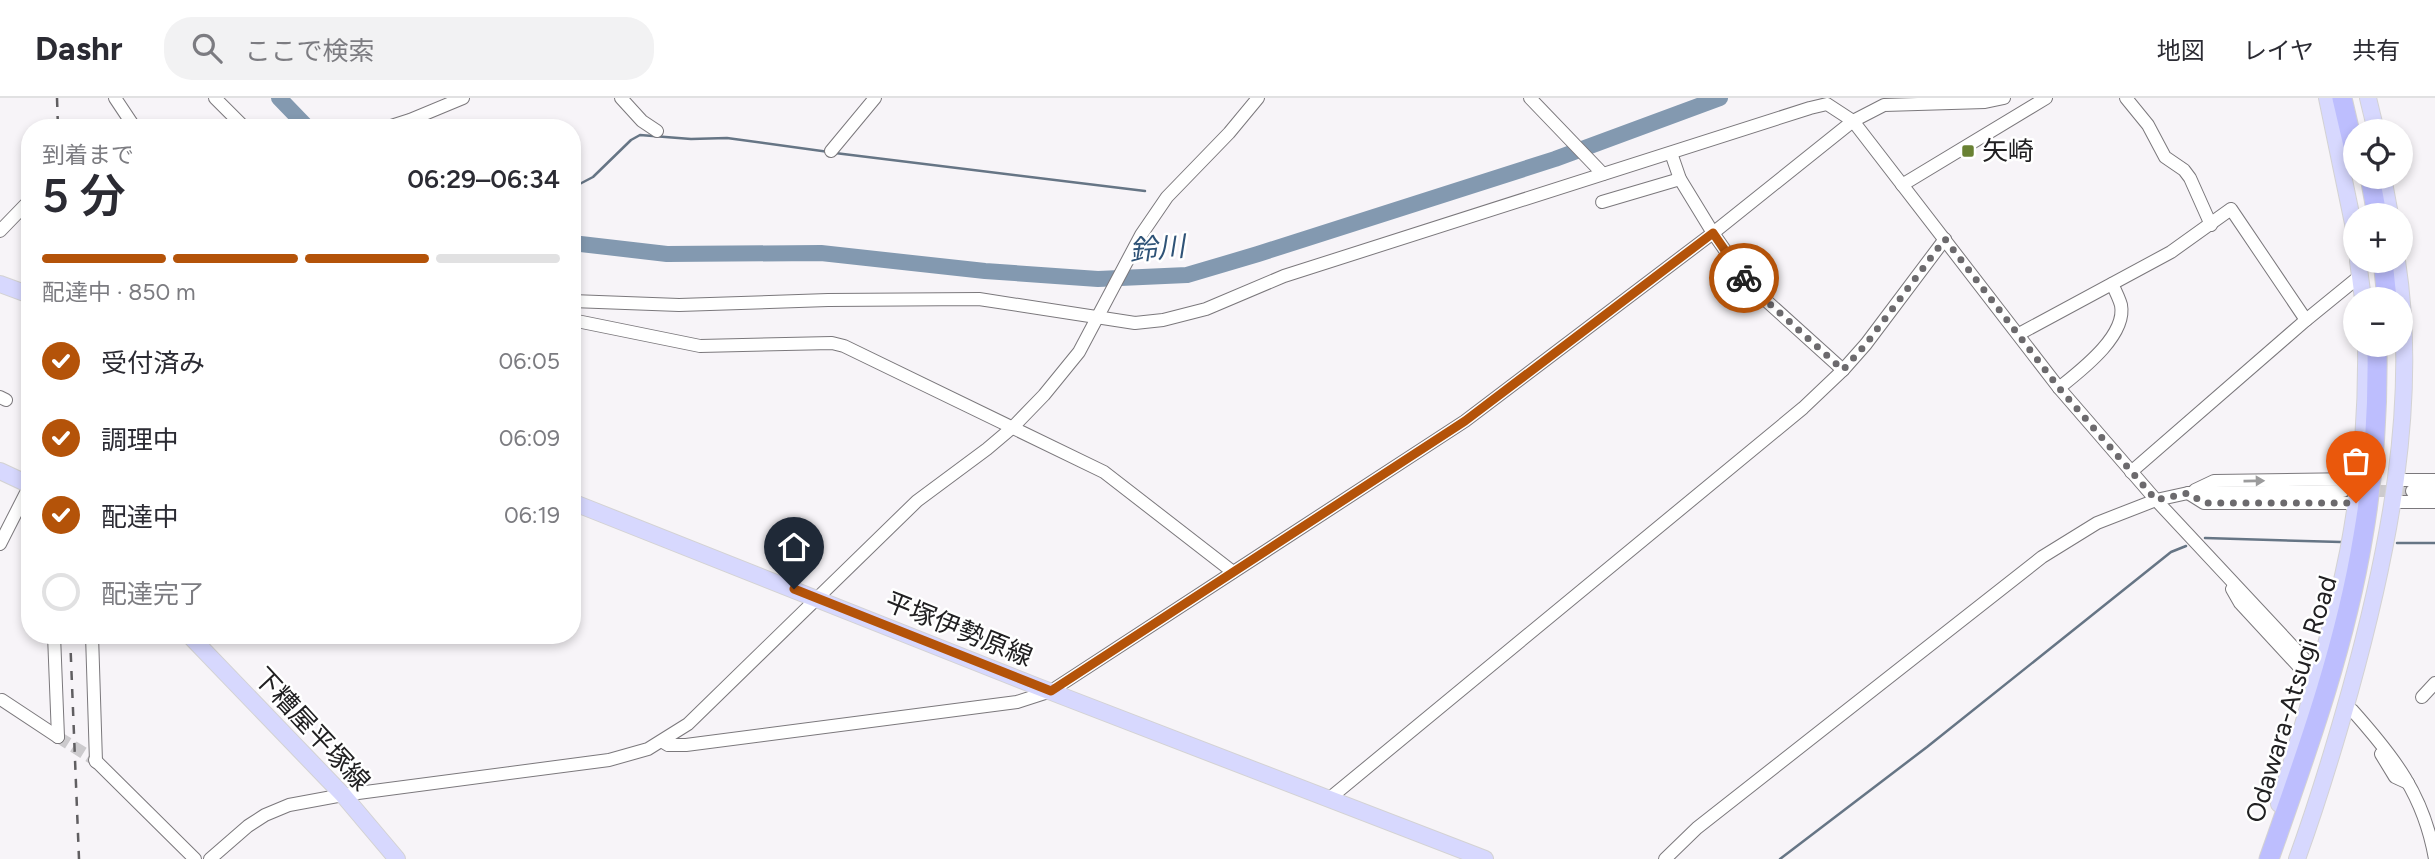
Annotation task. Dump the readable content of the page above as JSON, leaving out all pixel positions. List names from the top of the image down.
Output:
{
  "streets": {
    "highway": ["Odawara-Atsugi Road"],
    "main road": ["平塚伊勢原線", "下糟屋平塚線"]
  },
  "water": ["鈴川"],
  "places": {
    "transit": ["矢崎"]
  },
  "page": {
    "header": "Dashr",
    "search": "ここで検索",
    "nav": ["地図", "レイヤ", "共有"],
    "map_buttons": ["+", "−"],
    "heading": ["5 分", "到着まで", "06:29–06:34"],
    "bar": "配達中 · 850 m",
    "list": [
      ["受付済み", "06:05"],
      ["調理中", "06:09"],
      ["配達中", "06:19"],
      "配達完了"
    ]
  }
}
